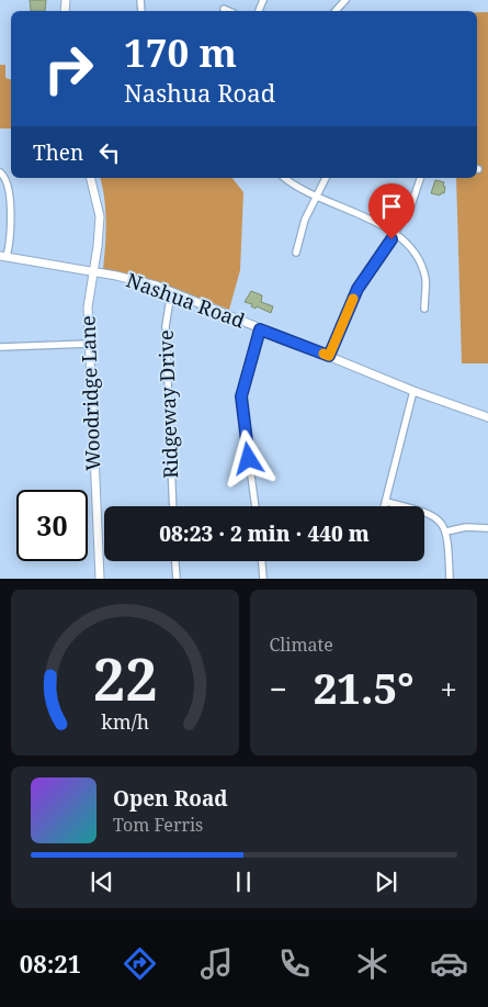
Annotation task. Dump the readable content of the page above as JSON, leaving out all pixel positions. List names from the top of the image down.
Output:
{
  "streets": {
    "street": ["Nashua Road", "Woodridge Lane", "Ridgeway Drive"]
  },
  "crossings": [
    ["Nashua Road", "Woodridge Lane"],
    ["Nashua Road", "Ridgeway Drive"]
  ],
  "page": {
    "turn": ["170 m", "Nashua Road"],
    "then": "Then",
    "limit": "30",
    "trip": "08:23 · 2 min · 440 m",
    "tile": "Climate",
    "heat": ["−", "21.5°", "+"],
    "song": ["Open Road", "Tom Ferris"],
    "tabs": "08:21",
    "gauge": ["22", "km/h"]
  }
}
